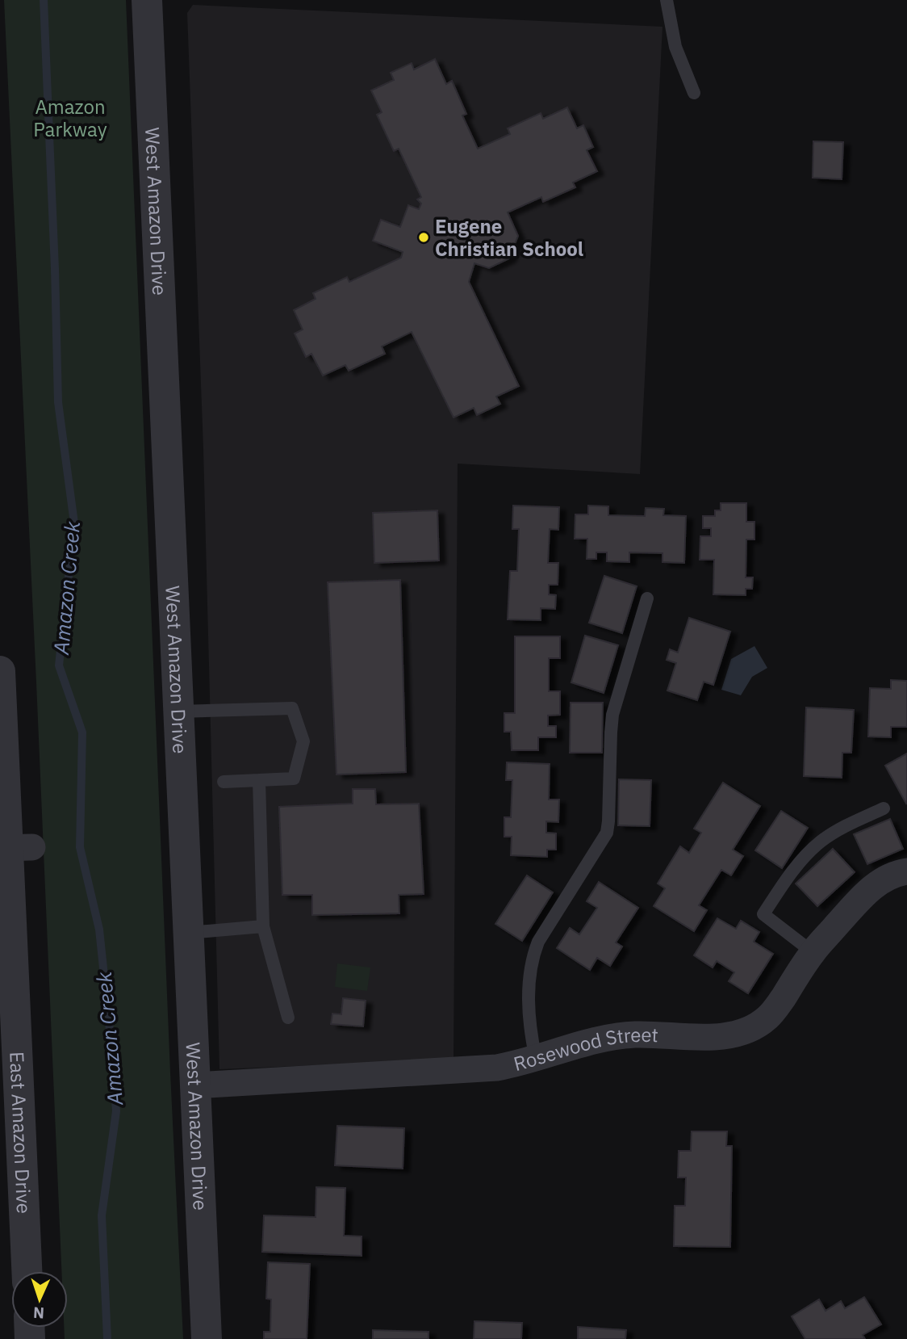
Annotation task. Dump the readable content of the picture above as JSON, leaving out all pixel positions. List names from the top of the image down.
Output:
{
  "streets": {
    "street": ["West Amazon Drive", "Rosewood Street", "East Amazon Drive"]
  },
  "crossings": [
    ["West Amazon Drive", "Rosewood Street"]
  ],
  "water": ["Amazon Creek"],
  "parks": ["Amazon Parkway"],
  "places": ["Eugene Christian School"],
  "north": "bottom"
}
